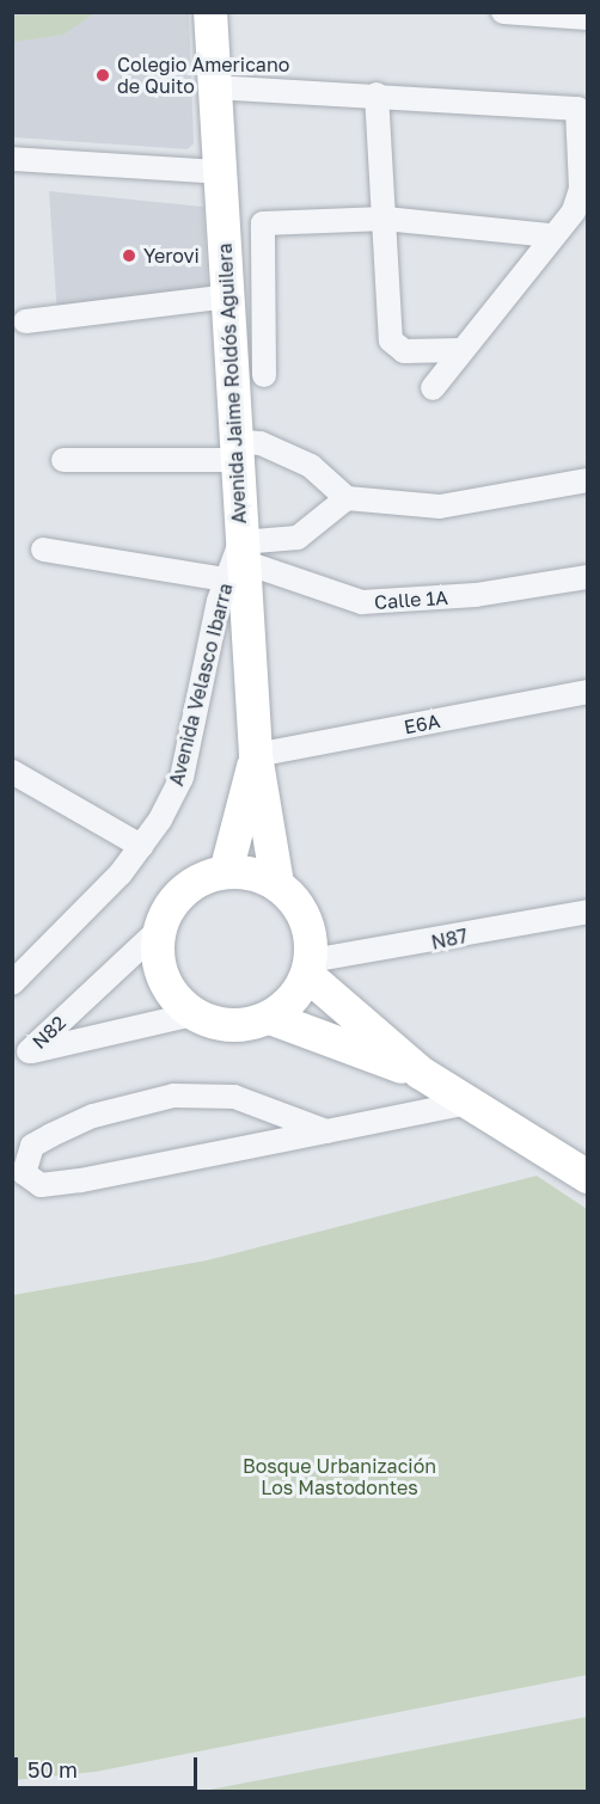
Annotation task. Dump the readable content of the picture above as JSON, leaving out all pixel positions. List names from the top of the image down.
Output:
{
  "streets": {
    "street": [
      "Avenida Jaime Roldós Aguilera",
      "Calle 1A",
      "Avenida Velasco Ibarra",
      "E6A",
      "N87",
      "N82"
    ]
  },
  "crossings": [
    ["Avenida Jaime Roldós Aguilera", "Calle 1A"],
    ["Avenida Jaime Roldós Aguilera", "Avenida Velasco Ibarra"],
    ["Avenida Jaime Roldós Aguilera", "E6A"],
    ["Avenida Jaime Roldós Aguilera", "N87"],
    ["Avenida Jaime Roldós Aguilera", "N82"],
    ["Calle 1A", "Avenida Velasco Ibarra"],
    ["N87", "N82"]
  ],
  "parks": ["Bosque Urbanización Los Mastodontes"],
  "places": ["Colegio Americano de Quito", "Yerovi"],
  "scale_bar": "50 m"
}
